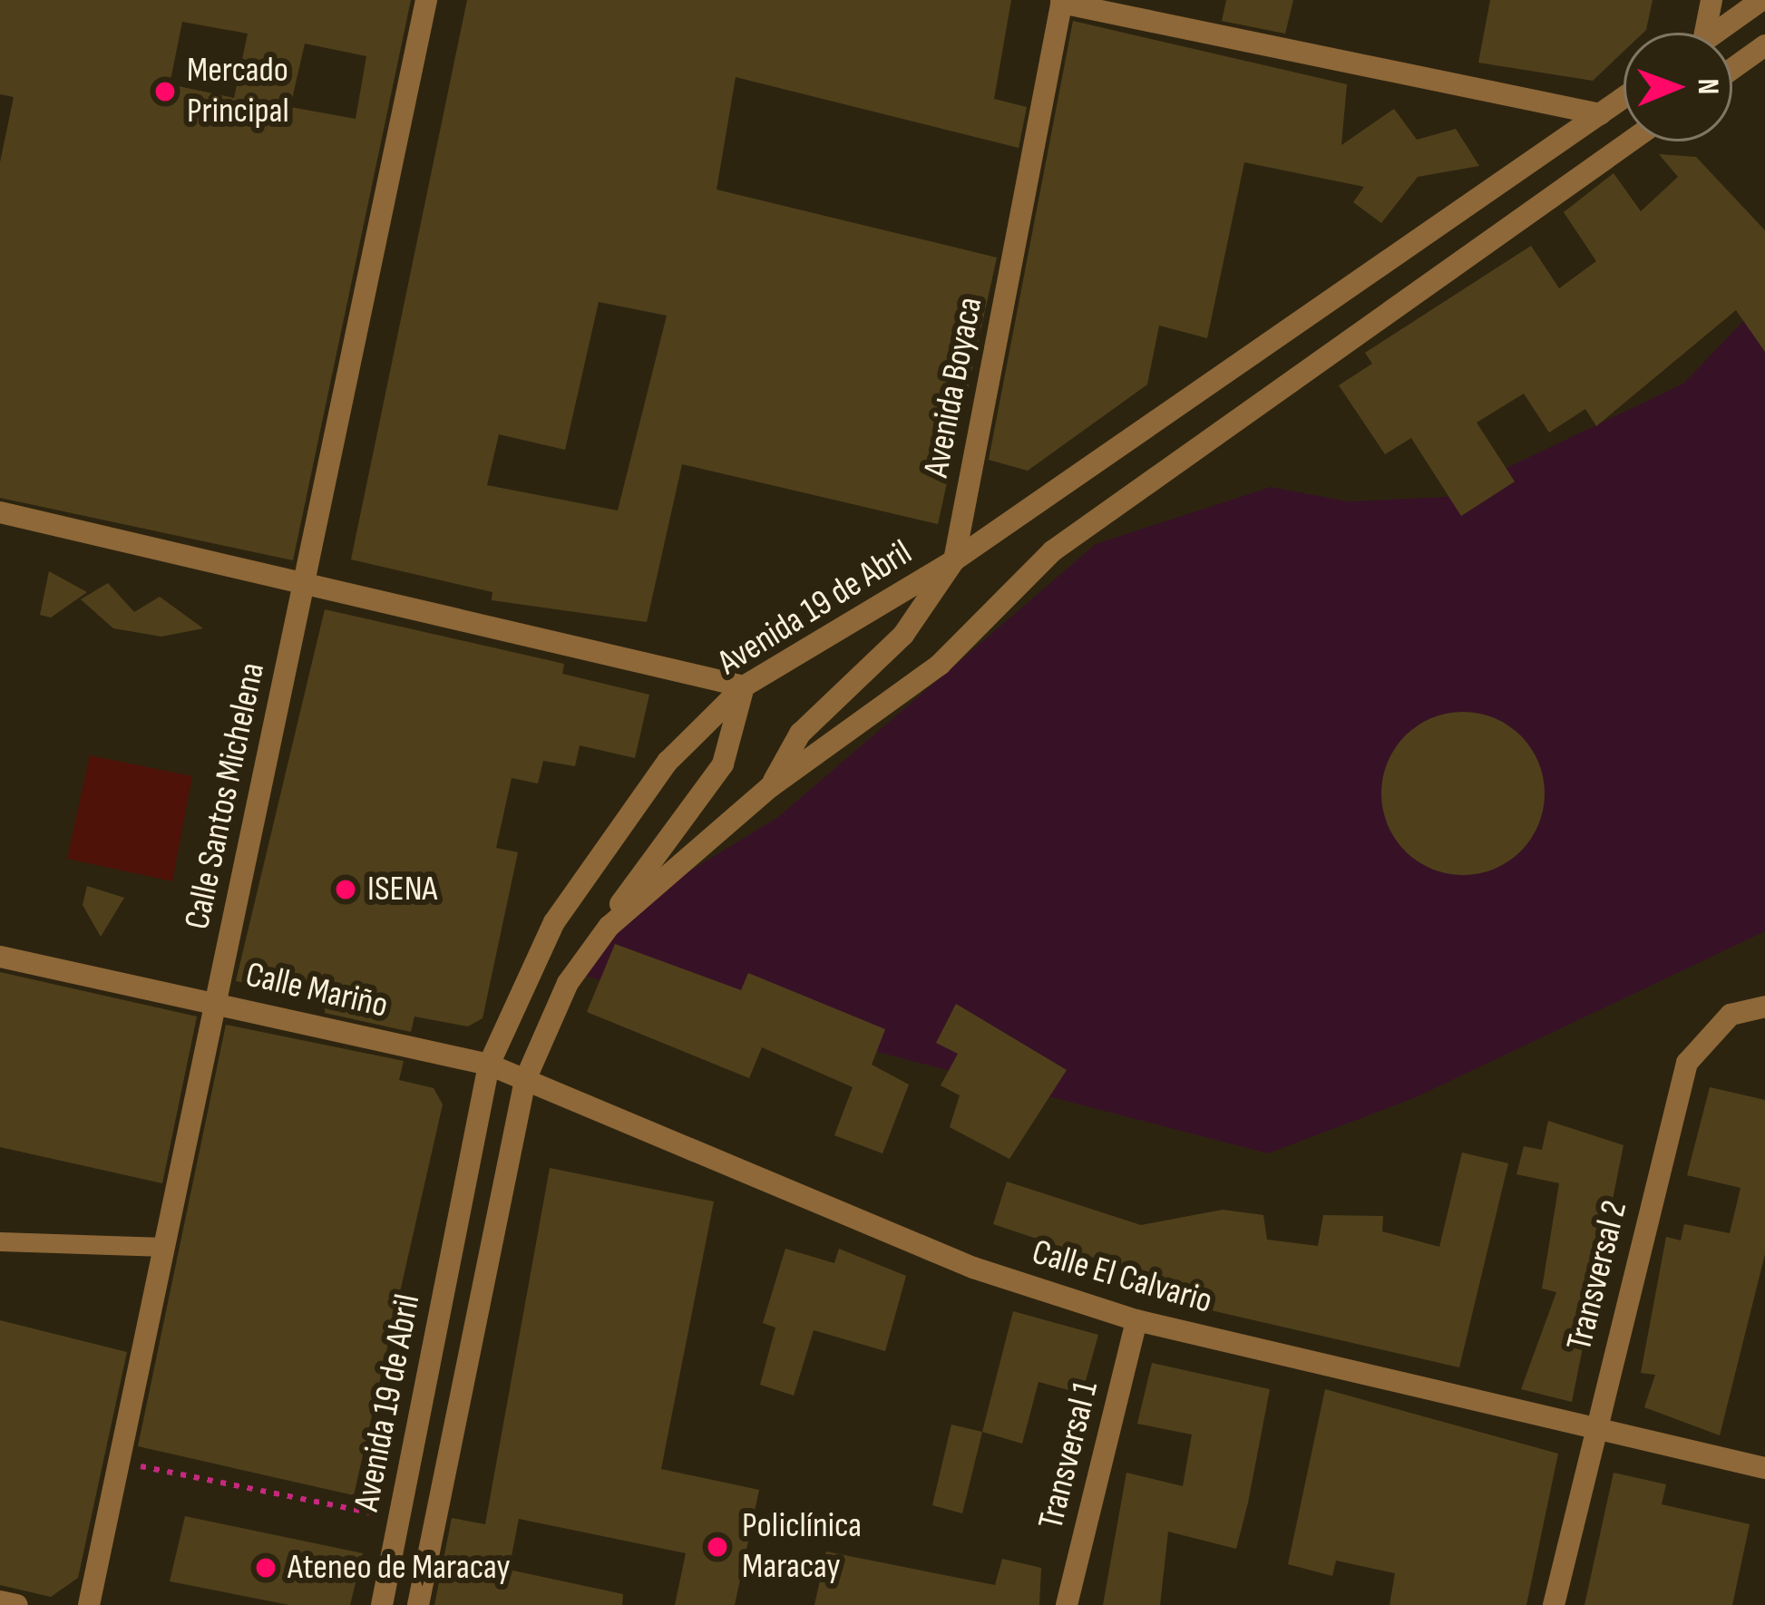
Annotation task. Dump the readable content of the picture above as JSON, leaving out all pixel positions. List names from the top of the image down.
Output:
{
  "streets": {
    "street": [
      "Avenida Boyaca",
      "Avenida 19 de Abril",
      "Calle Santos Michelena",
      "Calle Mariño",
      "Transversal 2",
      "Calle El Calvario",
      "Transversal 1"
    ]
  },
  "crossings": [
    ["Avenida Boyaca", "Avenida 19 de Abril"],
    ["Avenida 19 de Abril", "Calle Mariño"],
    ["Avenida 19 de Abril", "Calle El Calvario"],
    ["Calle Santos Michelena", "Calle Mariño"],
    ["Calle Mariño", "Calle El Calvario"],
    ["Transversal 2", "Calle El Calvario"],
    ["Calle El Calvario", "Transversal 1"]
  ],
  "places": [
    "Mercado Principal",
    "ISENA",
    "Policlínica Maracay",
    "Ateneo de Maracay"
  ],
  "north": "right"
}
